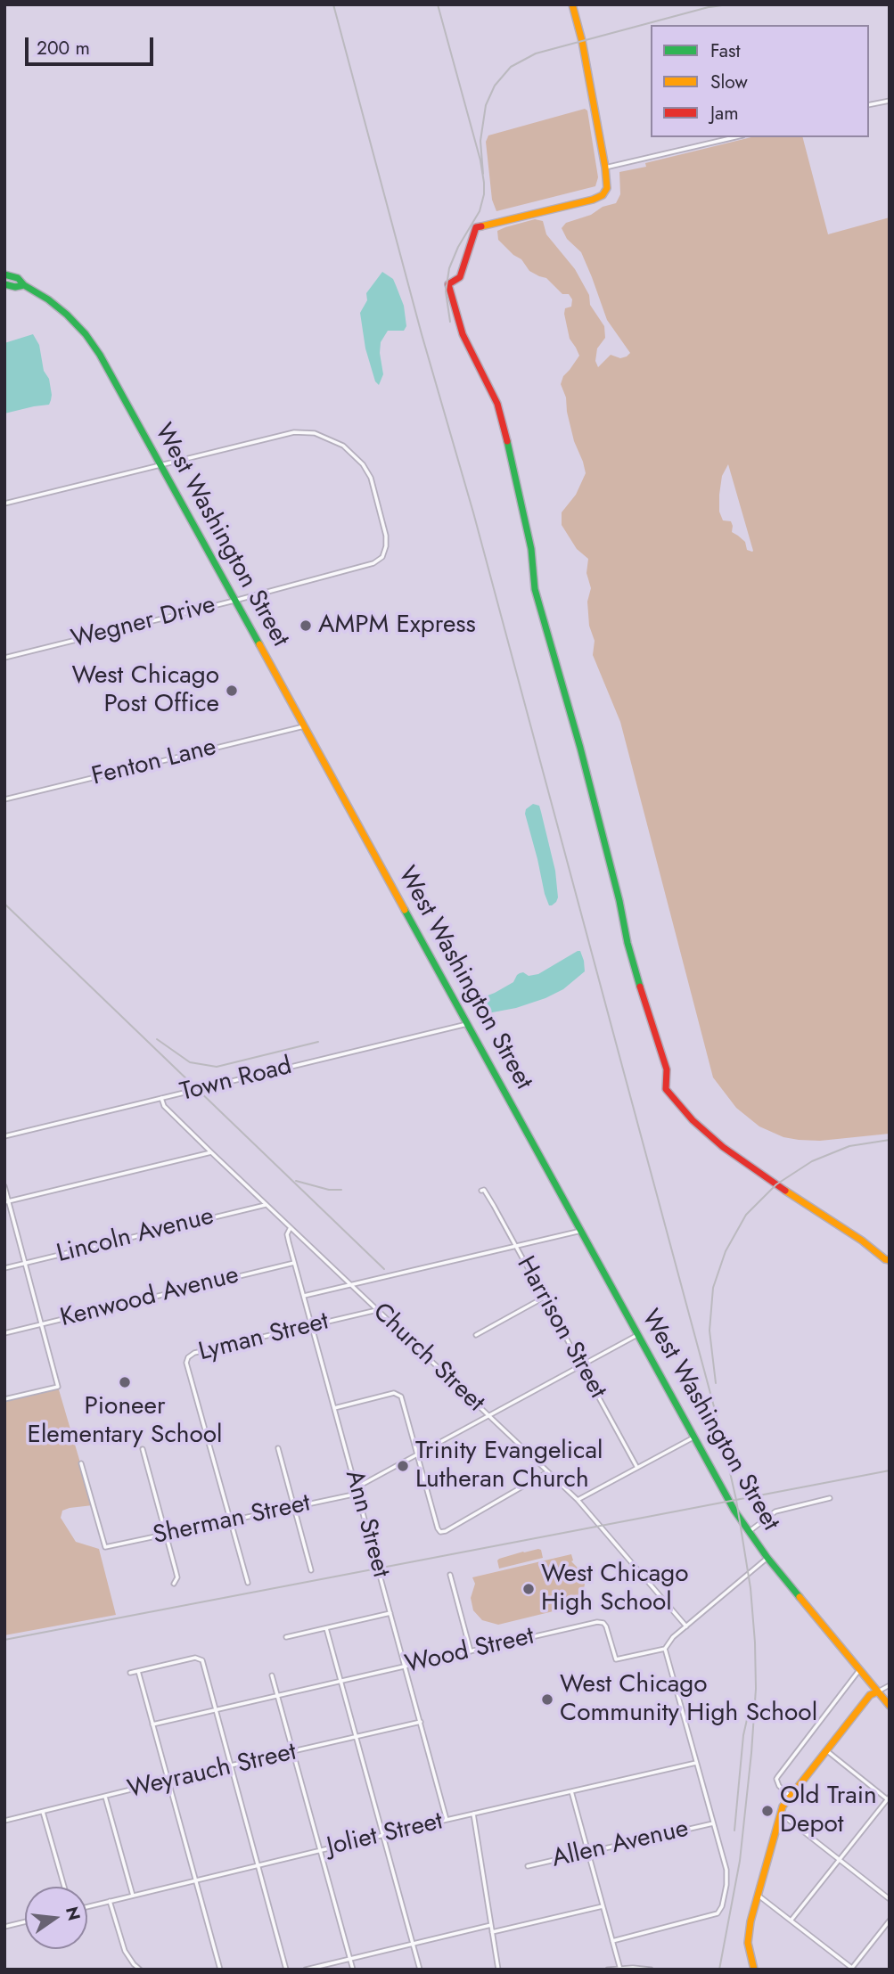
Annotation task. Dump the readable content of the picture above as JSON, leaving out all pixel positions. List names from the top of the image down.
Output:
{
  "streets": {
    "street": [
      "West Washington Street",
      "Wegner Drive",
      "Fenton Lane",
      "Town Road",
      "Lincoln Avenue",
      "Kenwood Avenue",
      "Harrison Street",
      "Lyman Street",
      "Church Street",
      "Sherman Street",
      "Ann Street",
      "Wood Street",
      "Weyrauch Street",
      "Joliet Street",
      "Allen Avenue"
    ]
  },
  "crossings": [
    ["West Washington Street", "Wegner Drive"],
    ["West Washington Street", "Fenton Lane"],
    ["West Washington Street", "Town Road"],
    ["Town Road", "Church Street"],
    ["Lincoln Avenue", "Church Street"],
    ["Kenwood Avenue", "Ann Street"],
    ["Lyman Street", "Church Street"],
    ["Lyman Street", "Sherman Street"],
    ["Lyman Street", "Ann Street"],
    ["Church Street", "Ann Street"],
    ["Sherman Street", "Ann Street"],
    ["Ann Street", "Wood Street"],
    ["Ann Street", "Weyrauch Street"],
    ["Ann Street", "Joliet Street"]
  ],
  "places": [
    "AMPM Express",
    "West Chicago Post Office",
    "Pioneer Elementary School",
    "Trinity Evangelical Lutheran Church",
    "West Chicago High School",
    "West Chicago Community High School",
    "Old Train Depot"
  ],
  "legend": ["Fast", "Slow", "Jam"],
  "scale_bar": "200 m",
  "north": "right"
}
